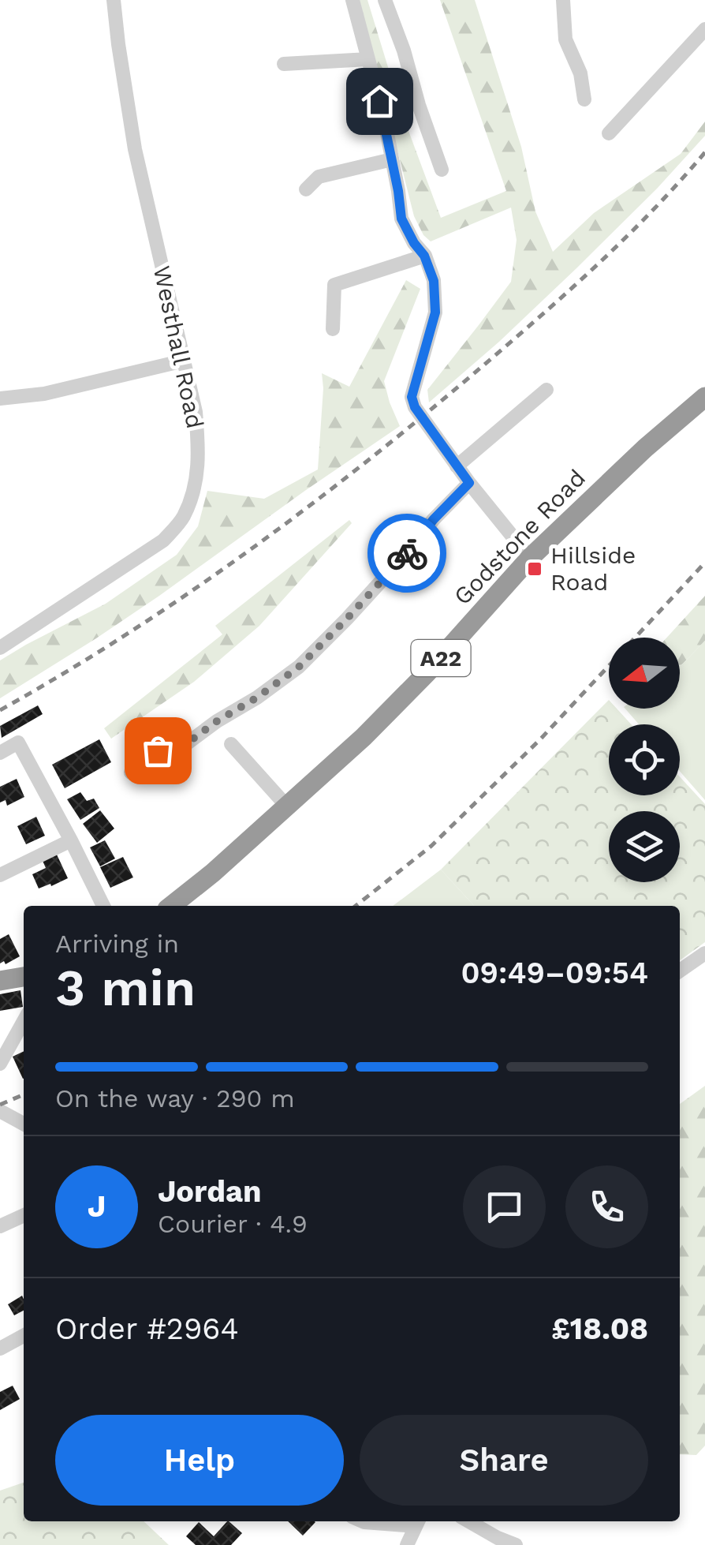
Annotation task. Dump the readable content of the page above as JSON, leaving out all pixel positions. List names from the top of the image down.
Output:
{
  "streets": {
    "highway": ["Godstone Road", "A22"],
    "street": ["Westhall Road"]
  },
  "places": {
    "transit": ["Hillside Road"]
  },
  "north": "left",
  "page": {
    "heading": ["3 min", "Arriving in", "09:49–09:54"],
    "panel": [
      "Jordan",
      "Courier · 4.9",
      "Order #2964",
      "£18.08"
    ],
    "bar": "On the way · 290 m",
    "round": "J",
    "buttons": ["Help", "Share"]
  }
}
